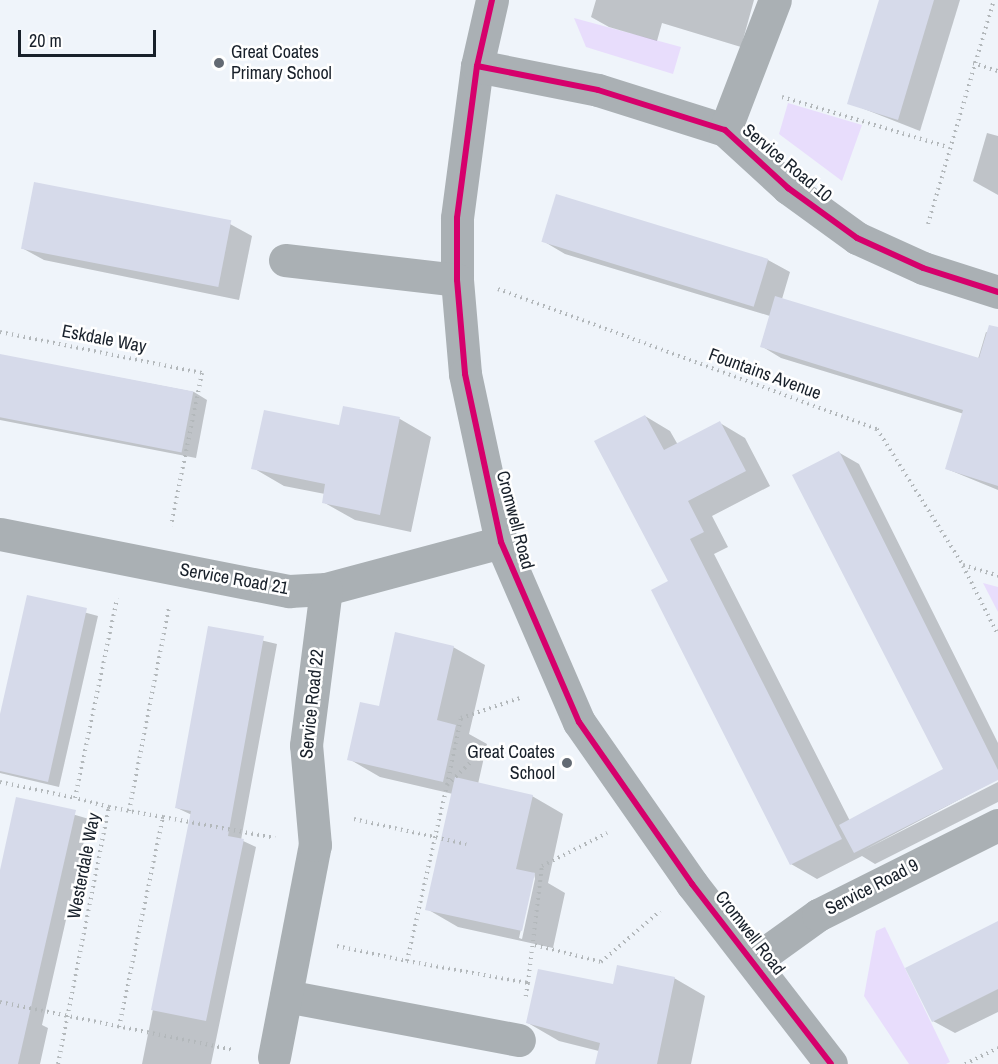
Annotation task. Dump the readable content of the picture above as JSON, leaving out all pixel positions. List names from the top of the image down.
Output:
{
  "streets": {
    "street": [
      "Service Road 10",
      "Cromwell Road",
      "Service Road 21",
      "Service Road 22",
      "Service Road 9"
    ],
    "path": ["Eskdale Way", "Fountains Avenue", "Westerdale Way"]
  },
  "crossings": [
    ["Service Road 10", "Cromwell Road"],
    ["Eskdale Way", "Westerdale Way"],
    ["Fountains Avenue", "Cromwell Road"],
    ["Cromwell Road", "Service Road 21"],
    ["Cromwell Road", "Service Road 9"],
    ["Service Road 21", "Service Road 22"],
    ["Service Road 21", "Westerdale Way"],
    ["Service Road 22", "Westerdale Way"]
  ],
  "places": ["Great Coates Primary School", "Great Coates School"],
  "scale_bar": "20 m"
}
